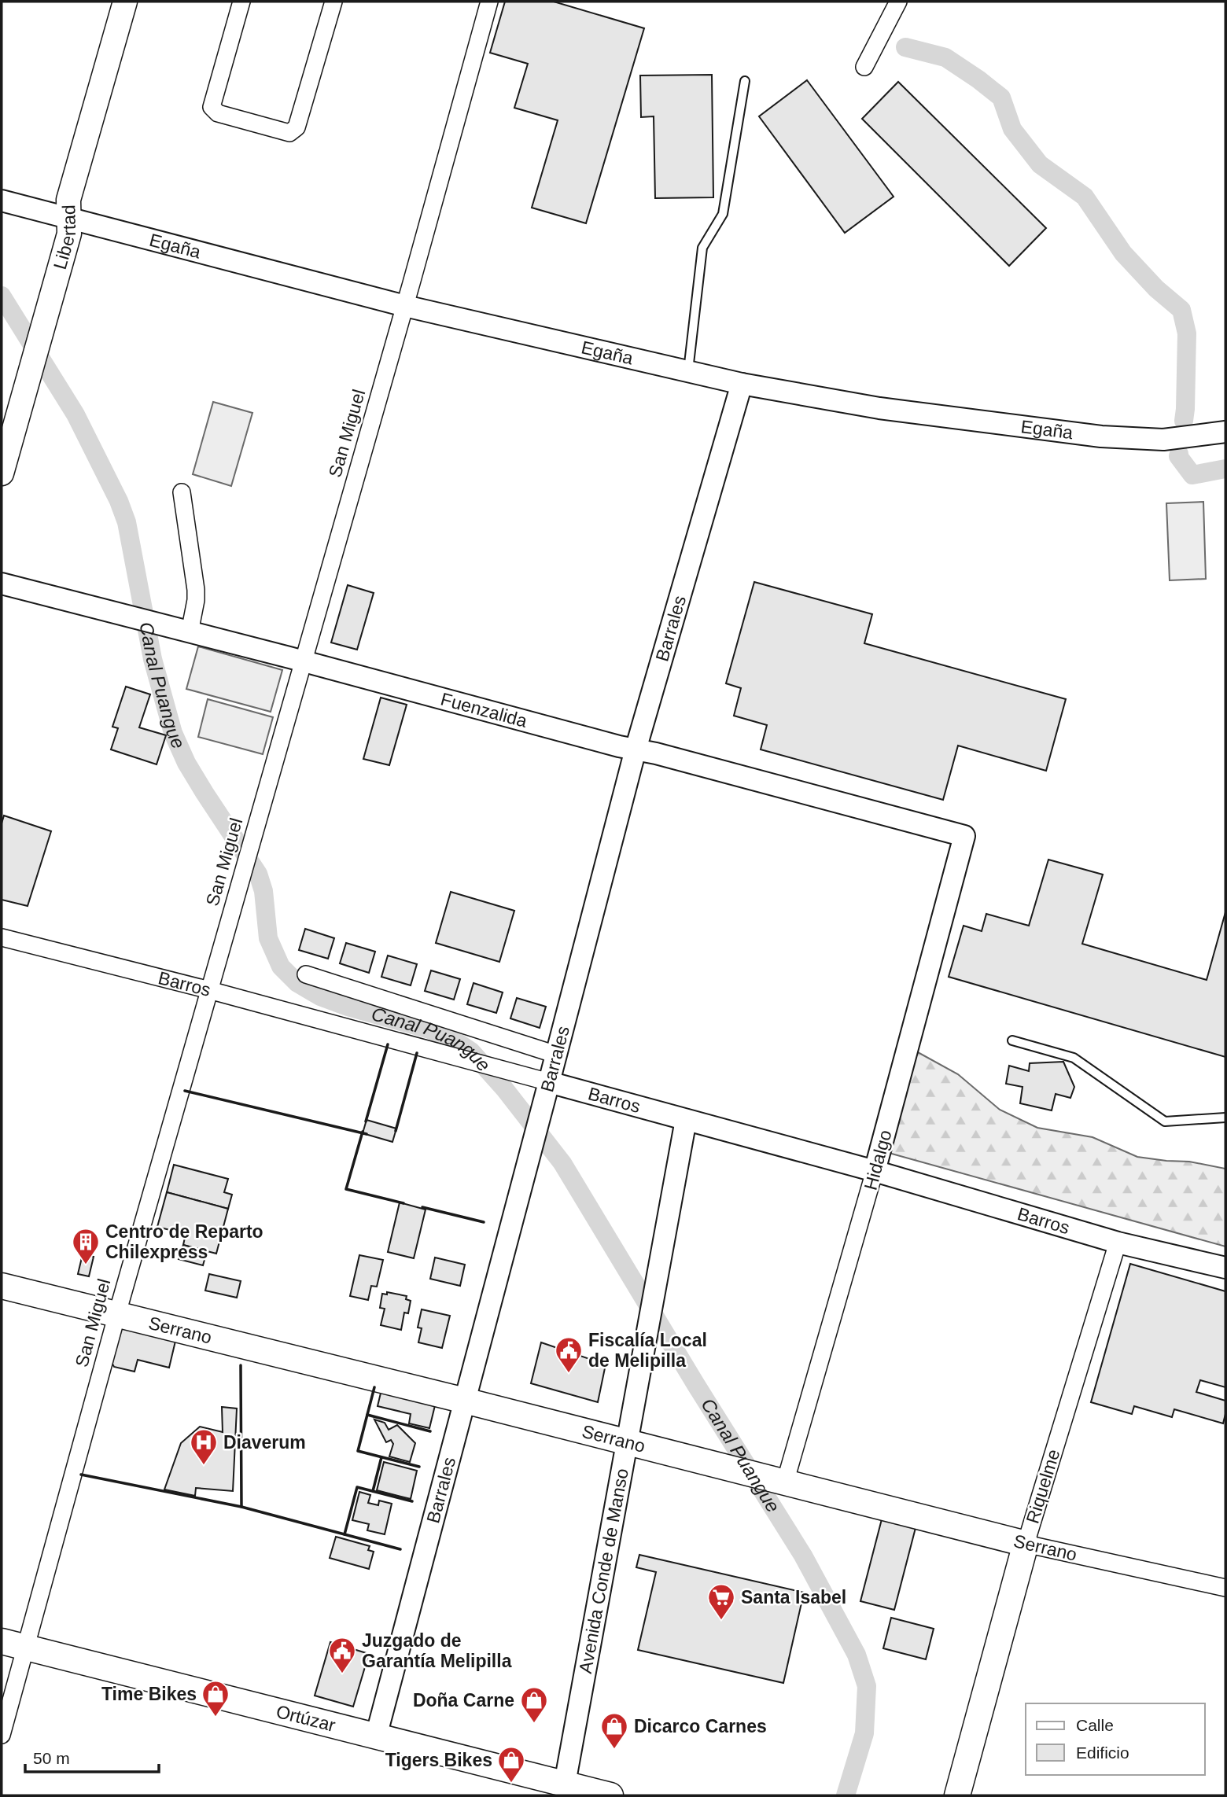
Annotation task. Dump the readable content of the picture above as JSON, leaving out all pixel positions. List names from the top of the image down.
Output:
{
  "streets": {
    "main road": [
      "Libertad",
      "Serrano",
      "Riquelme",
      "Ortúzar"
    ],
    "street": [
      "Egaña",
      "San Miguel",
      "Barrales",
      "Fuenzalida",
      "Barros",
      "Hidalgo",
      "Avenida Conde de Manso"
    ]
  },
  "crossings": [
    ["Libertad", "Egaña"],
    ["Egaña", "San Miguel"],
    ["Egaña", "Barrales"],
    ["San Miguel", "Fuenzalida"],
    ["San Miguel", "Barros"],
    ["San Miguel", "Serrano"],
    ["San Miguel", "Ortúzar"],
    ["Barrales", "Fuenzalida"],
    ["Barrales", "Barros"],
    ["Barrales", "Serrano"],
    ["Barrales", "Ortúzar"],
    ["Fuenzalida", "Hidalgo"],
    ["Barros", "Hidalgo"],
    ["Barros", "Riquelme"],
    ["Barros", "Avenida Conde de Manso"],
    ["Hidalgo", "Serrano"],
    ["Serrano", "Riquelme"],
    ["Serrano", "Avenida Conde de Manso"],
    ["Avenida Conde de Manso", "Ortúzar"]
  ],
  "water": ["Canal Puangue"],
  "places": {
    "building": ["Centro de Reparto Chilexpress"],
    "public building": ["Fiscalía Local de Melipilla", "Juzgado de Garantía Melipilla"],
    "hospital": ["Diaverum"],
    "supermarket": ["Santa Isabel"],
    "shop": [
      "Time Bikes",
      "Doña Carne",
      "Dicarco Carnes",
      "Tigers Bikes"
    ]
  },
  "legend": ["Calle", "Edificio"],
  "scale_bar": "50 m"
}
